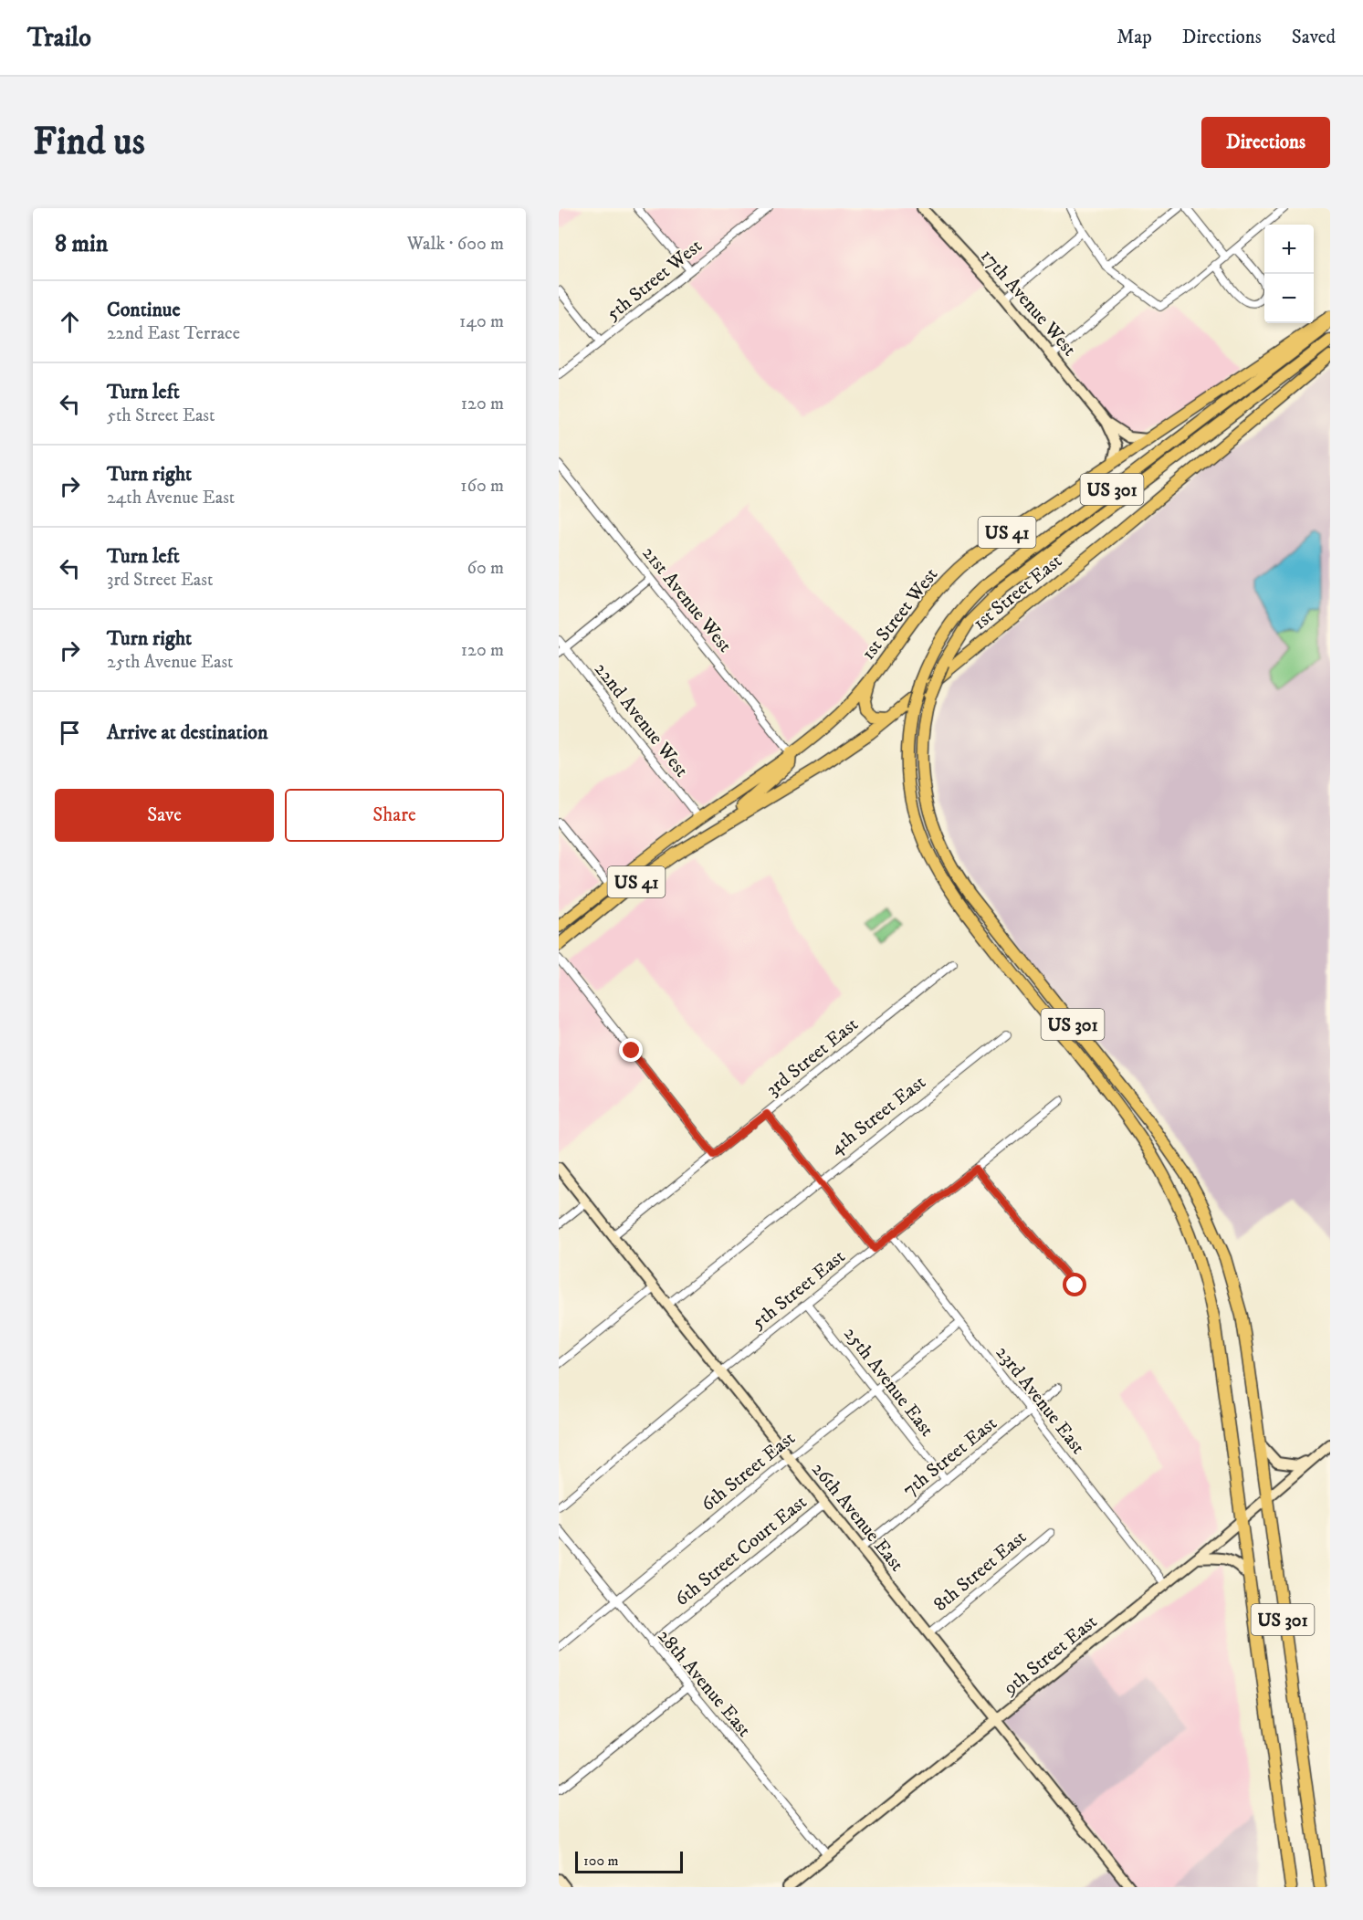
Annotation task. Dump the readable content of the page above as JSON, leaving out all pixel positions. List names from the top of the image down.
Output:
{
  "streets": {
    "main road": [
      "US 301",
      "US 41",
      "1st Street East",
      "1st Street West"
    ],
    "street": [
      "5th Street West",
      "17th Avenue West",
      "21st Avenue West",
      "22nd Avenue West",
      "3rd Street East",
      "4th Street East",
      "5th Street East",
      "25th Avenue East",
      "23rd Avenue East",
      "7th Street East",
      "6th Street East",
      "26th Avenue East",
      "6th Street Court East",
      "8th Street East",
      "9th Street East",
      "28th Avenue East"
    ]
  },
  "crossings": [
    ["17th Avenue West", "1st Street West"],
    ["US 301", "1st Street West"],
    ["US 301", "9th Street East"],
    ["US 41", "1st Street East"],
    ["US 41", "1st Street West"],
    ["US 41", "22nd Avenue West"],
    ["21st Avenue West", "1st Street West"],
    ["1st Street West", "22nd Avenue West"],
    ["1st Street West", "9th Street East"],
    ["3rd Street East", "26th Avenue East"],
    ["4th Street East", "26th Avenue East"],
    ["5th Street East", "25th Avenue East"],
    ["5th Street East", "23rd Avenue East"],
    ["5th Street East", "26th Avenue East"],
    ["25th Avenue East", "7th Street East"],
    ["25th Avenue East", "6th Street East"],
    ["23rd Avenue East", "7th Street East"],
    ["23rd Avenue East", "6th Street East"],
    ["23rd Avenue East", "9th Street East"],
    ["7th Street East", "26th Avenue East"],
    ["6th Street East", "26th Avenue East"],
    ["6th Street East", "28th Avenue East"],
    ["26th Avenue East", "6th Street Court East"],
    ["26th Avenue East", "8th Street East"],
    ["26th Avenue East", "9th Street East"],
    ["6th Street Court East", "28th Avenue East"],
    ["9th Street East", "28th Avenue East"]
  ],
  "scale_bar": "100 m",
  "page": {
    "header": "Trailo",
    "nav": ["Map", "Directions", "Saved"],
    "buttons": [
      "Directions",
      ["Save", "Share"]
    ],
    "title": "Find us",
    "heading": ["8 min", "Walk · 600 m"],
    "map_buttons": ["+", "−"],
    "list": [
      ["Continue", "22nd East Terrace", "140 m"],
      ["Turn left", "5th Street East", "120 m"],
      ["Turn right", "24th Avenue East", "160 m"],
      ["Turn left", "3rd Street East", "60 m"],
      ["Turn right", "25th Avenue East", "120 m"],
      "Arrive at destination"
    ],
    "scale": "100 m"
  }
}
